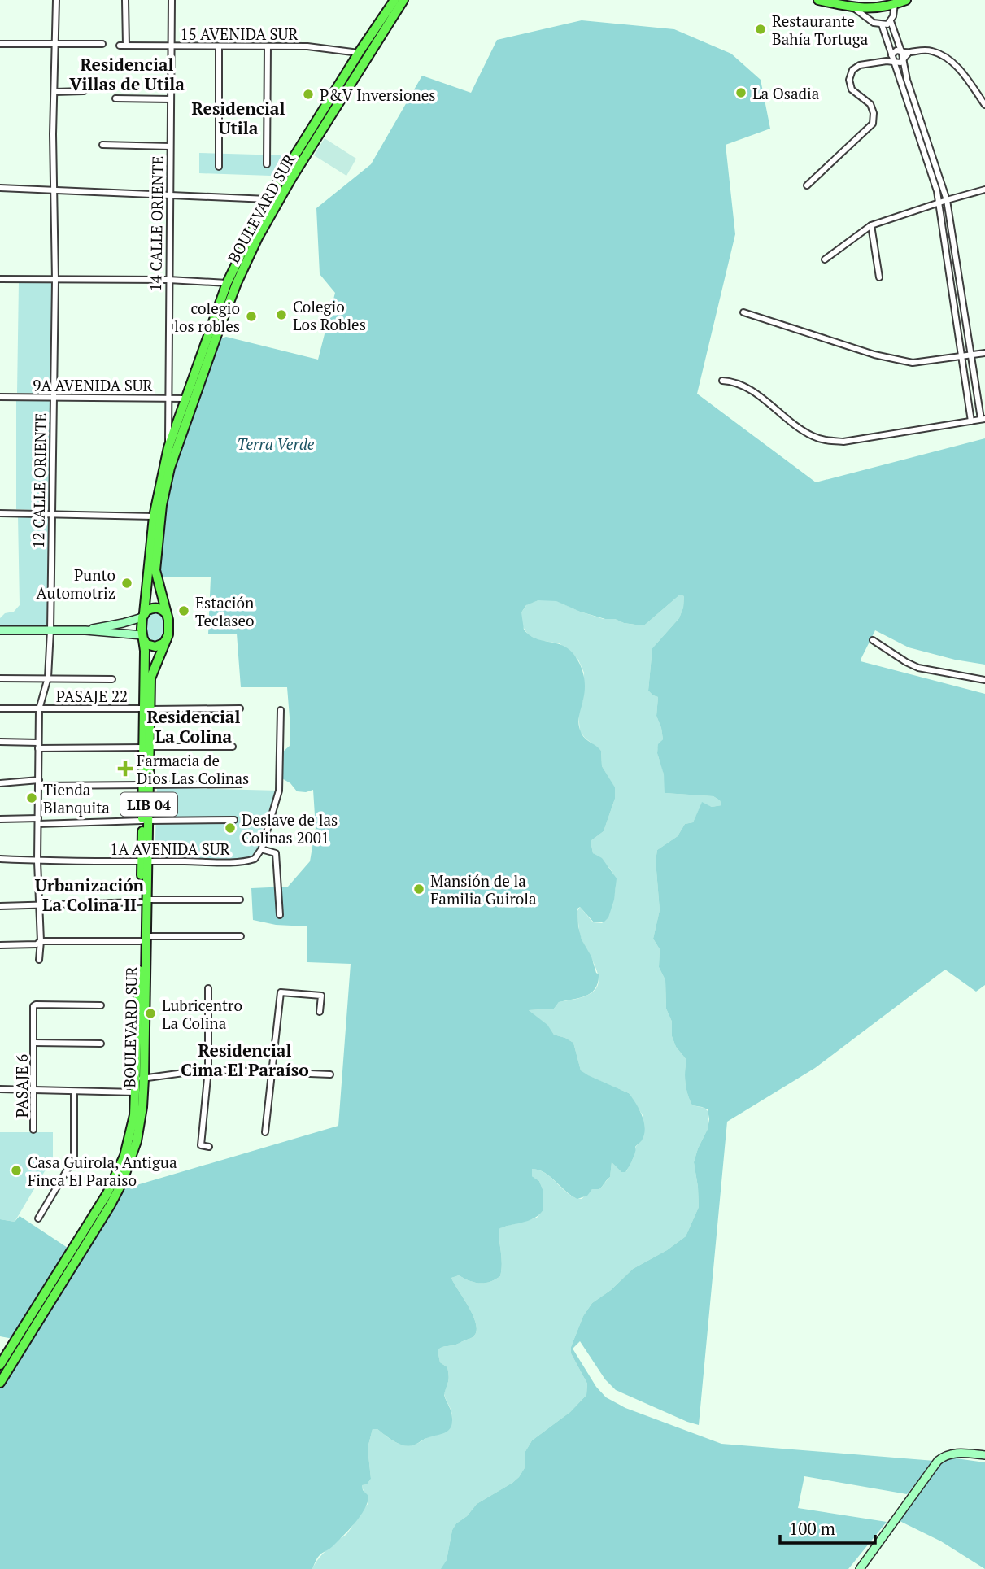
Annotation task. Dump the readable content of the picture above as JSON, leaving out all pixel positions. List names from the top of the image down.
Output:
{
  "streets": {
    "highway": ["BOULEVARD SUR", "LIB 04"],
    "street": [
      "15 AVENIDA SUR",
      "14 CALLE ORIENTE",
      "9A AVENIDA SUR",
      "12 CALLE ORIENTE",
      "PASAJE 22",
      "1A AVENIDA SUR",
      "PASAJE 6"
    ]
  },
  "crossings": [
    ["15 AVENIDA SUR", "BOULEVARD SUR"],
    ["15 AVENIDA SUR", "14 CALLE ORIENTE"],
    ["BOULEVARD SUR", "14 CALLE ORIENTE"],
    ["BOULEVARD SUR", "9A AVENIDA SUR"],
    ["BOULEVARD SUR", "PASAJE 22"],
    ["BOULEVARD SUR", "LIB 04"],
    ["BOULEVARD SUR", "1A AVENIDA SUR"],
    ["14 CALLE ORIENTE", "9A AVENIDA SUR"],
    ["9A AVENIDA SUR", "12 CALLE ORIENTE"],
    ["12 CALLE ORIENTE", "PASAJE 22"],
    ["12 CALLE ORIENTE", "1A AVENIDA SUR"]
  ],
  "districts": [
    "Residencial Villas de Utila",
    "Residencial Utila",
    "Residencial La Colina",
    "Urbanización La Colina II",
    "Residencial Cima El Paraíso"
  ],
  "parks": ["Terra Verde"],
  "places": {
    "other": [
      "Restaurante Bahía Tortuga",
      "La Osadia",
      "P&V Inversiones",
      "Colegio Los Robles",
      "colegio los robles",
      "Punto Automotriz",
      "Estación Teclaseo",
      "Tienda Blanquita",
      "Deslave de las Colinas 2001",
      "Mansión de la Familia Guirola",
      "Lubricentro La Colina",
      "Casa Guirola, Antigua Finca El Paraiso"
    ],
    "health": ["Farmacia de Dios Las Colinas"]
  },
  "scale_bar": "100 m"
}
